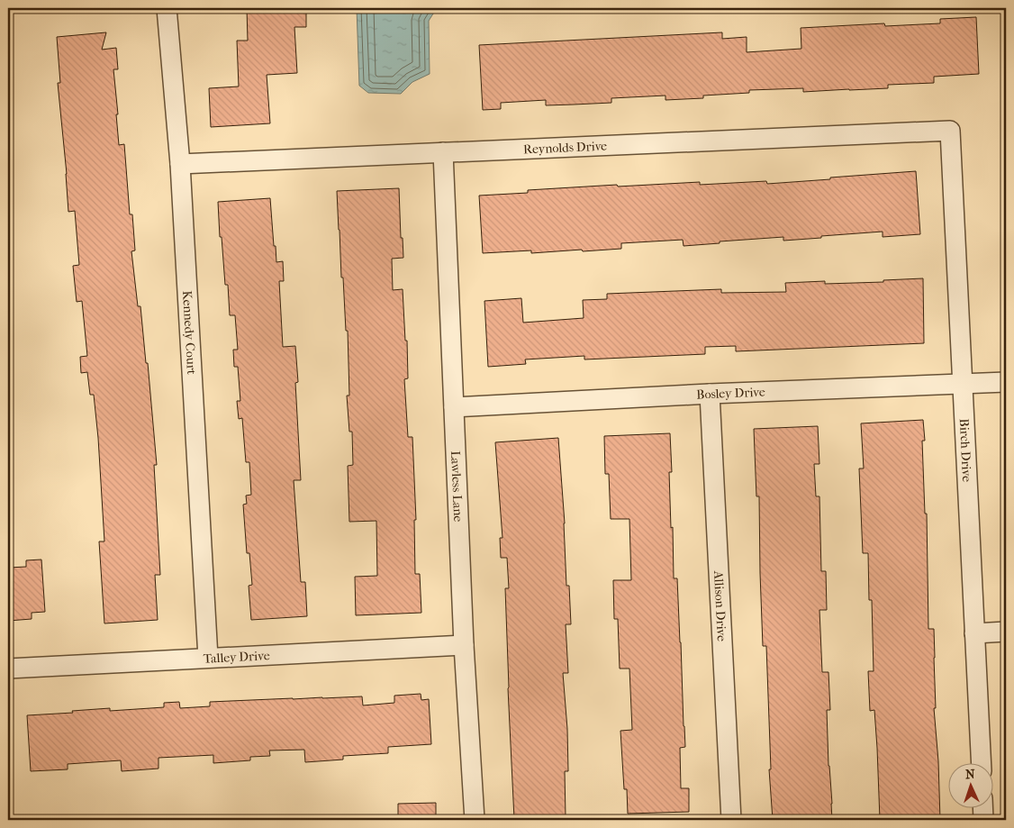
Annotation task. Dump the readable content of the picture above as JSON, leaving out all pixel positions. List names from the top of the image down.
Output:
{
  "streets": {
    "street": [
      "Reynolds Drive",
      "Kennedy Court",
      "Bosley Drive",
      "Birch Drive",
      "Lawless Lane",
      "Allison Drive",
      "Talley Drive"
    ]
  },
  "crossings": [
    ["Reynolds Drive", "Kennedy Court"],
    ["Reynolds Drive", "Birch Drive"],
    ["Reynolds Drive", "Lawless Lane"],
    ["Kennedy Court", "Talley Drive"],
    ["Bosley Drive", "Birch Drive"],
    ["Bosley Drive", "Lawless Lane"],
    ["Bosley Drive", "Allison Drive"],
    ["Lawless Lane", "Talley Drive"]
  ],
  "north": "top"
}
